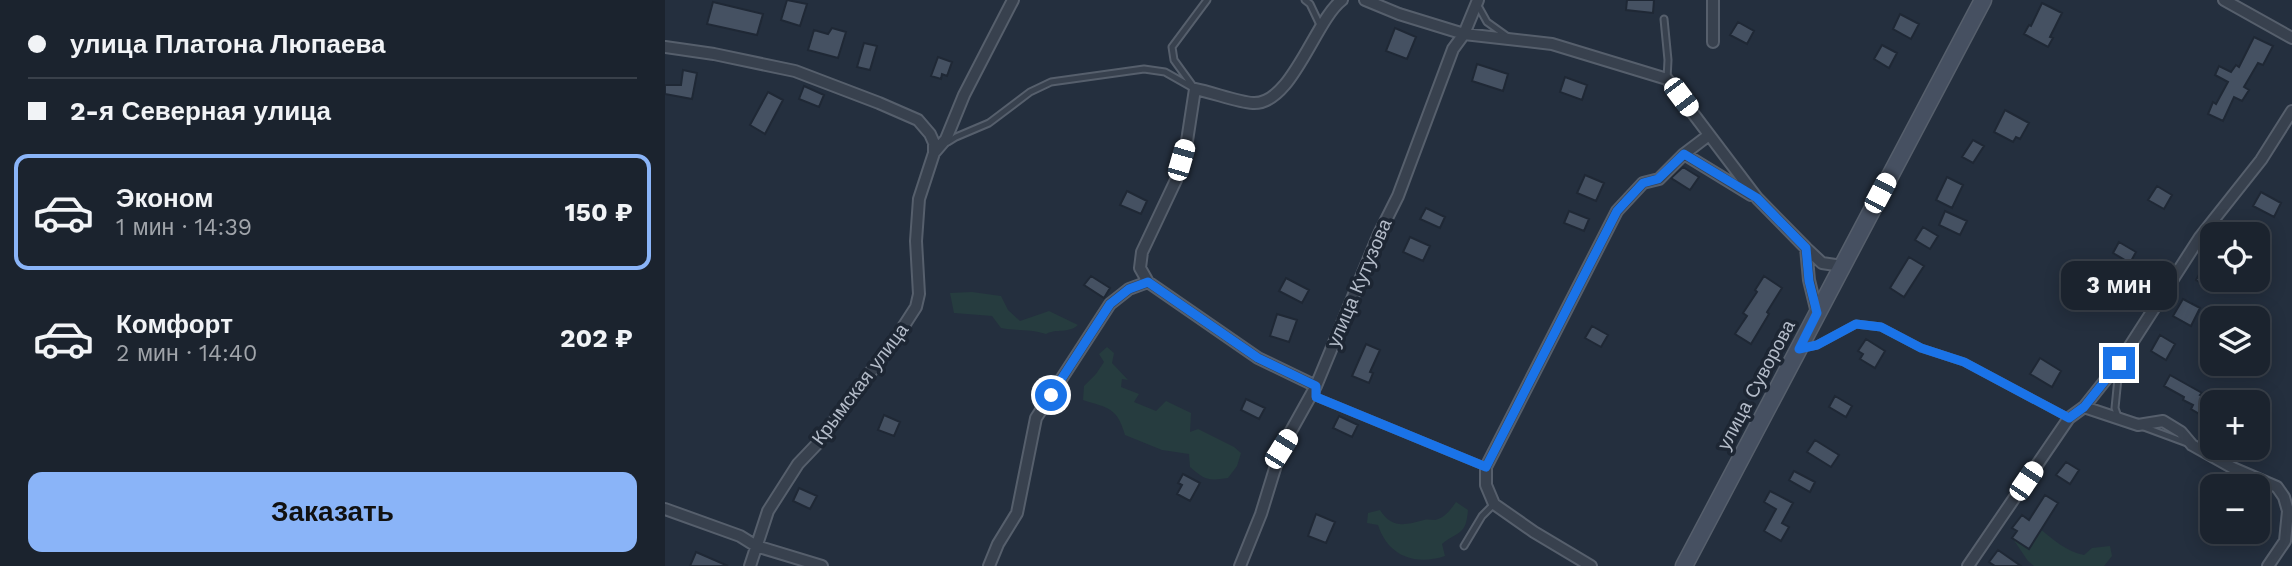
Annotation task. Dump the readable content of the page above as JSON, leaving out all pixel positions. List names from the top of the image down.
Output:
{
  "streets": {
    "street": ["улица Кутузова", "Крымская улица", "улица Суворова"]
  },
  "page": {
    "banner": ["улица Платона Люпаева", "2-я Северная улица"],
    "list": [
      {
        "name": "Эконом",
        "note": "1 мин · 14:39",
        "value": "150 ₽"
      },
      {
        "name": "Комфорт",
        "note": "2 мин · 14:40",
        "value": "202 ₽"
      }
    ],
    "map_buttons": ["+", "−"],
    "bubble": "3 мин",
    "buttons": "Заказать"
  }
}
